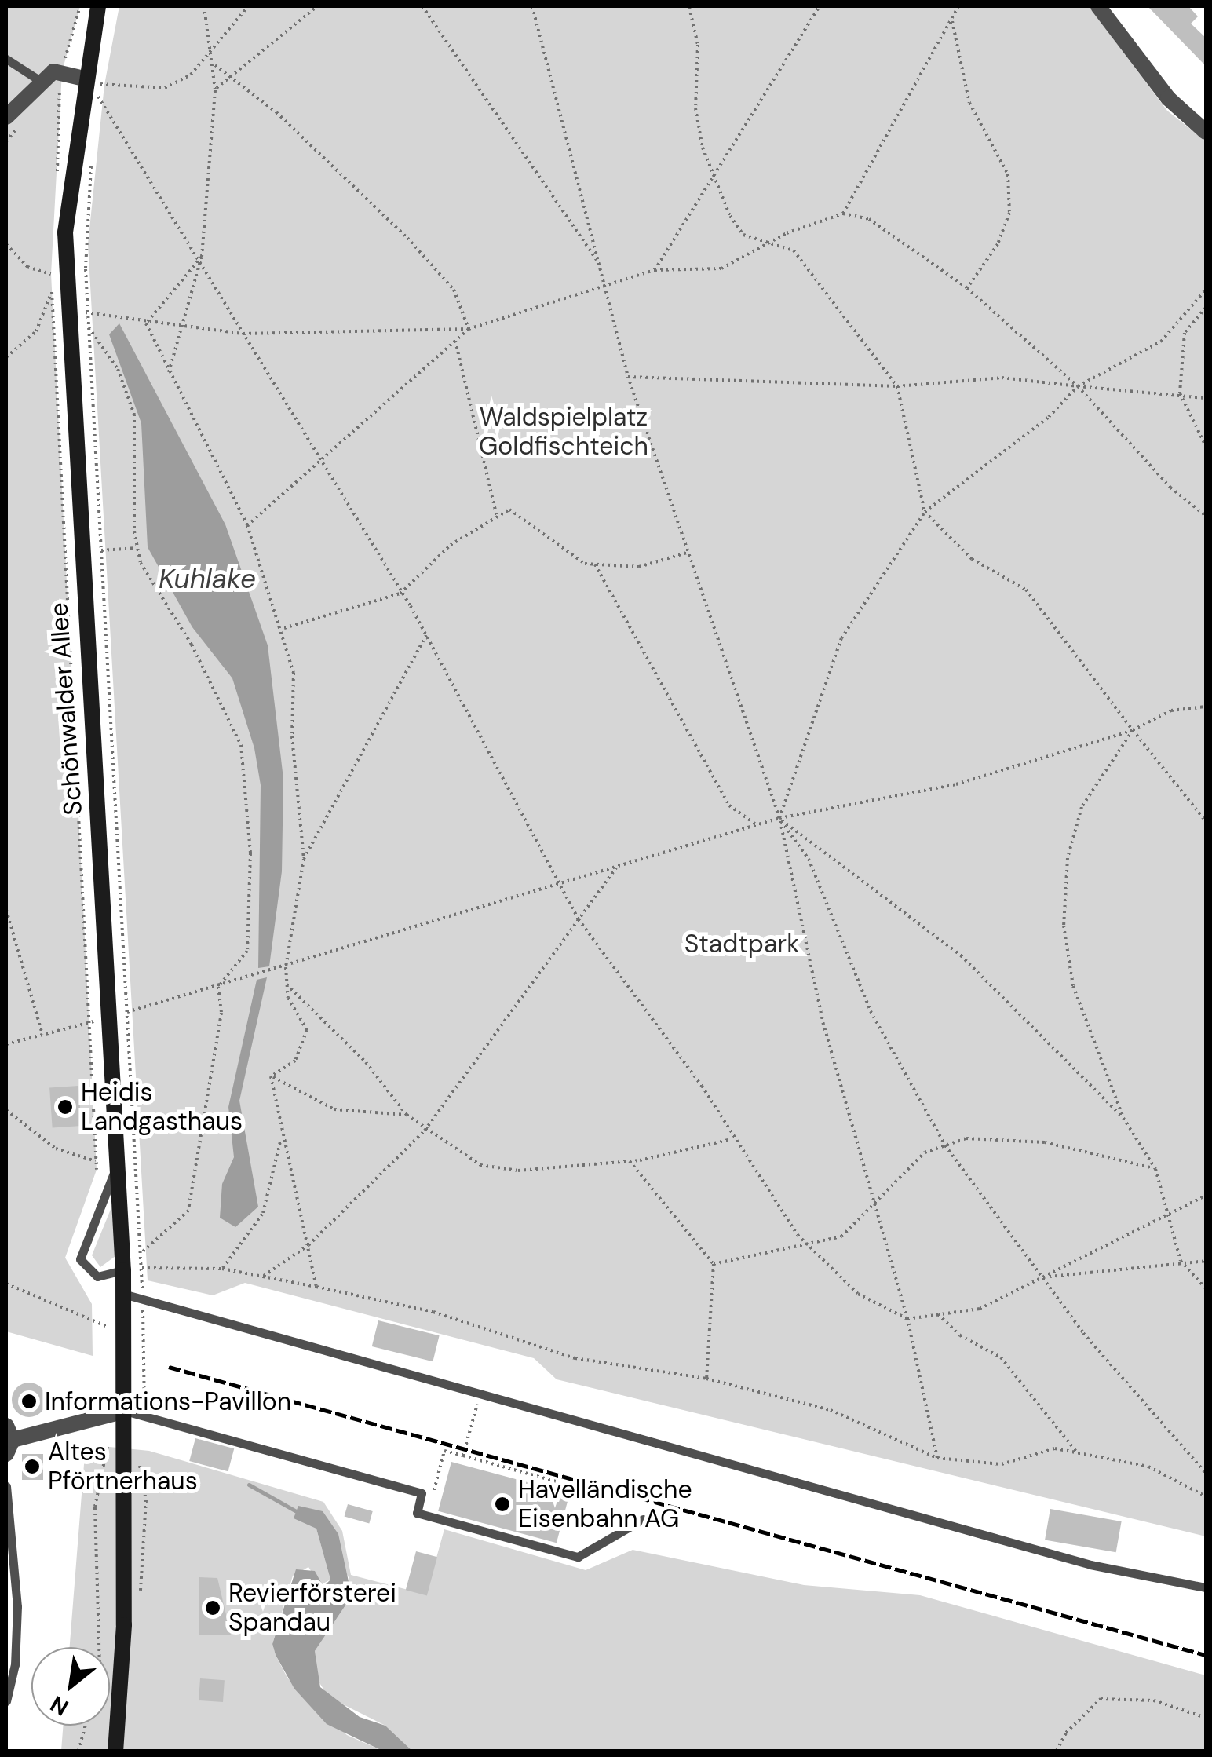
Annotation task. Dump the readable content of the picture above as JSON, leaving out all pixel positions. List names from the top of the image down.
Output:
{
  "streets": {
    "main road": ["Schönwalder Allee"]
  },
  "water": ["Kuhlake"],
  "parks": ["Waldspielplatz Goldfischteich", "Stadtpark"],
  "places": [
    "Heidis Landgasthaus",
    "Informations-Pavillon",
    "Altes Pförtnerhaus",
    "Havelländische Eisenbahn AG",
    "Revierförsterei Spandau"
  ],
  "north": "bottom left"
}
